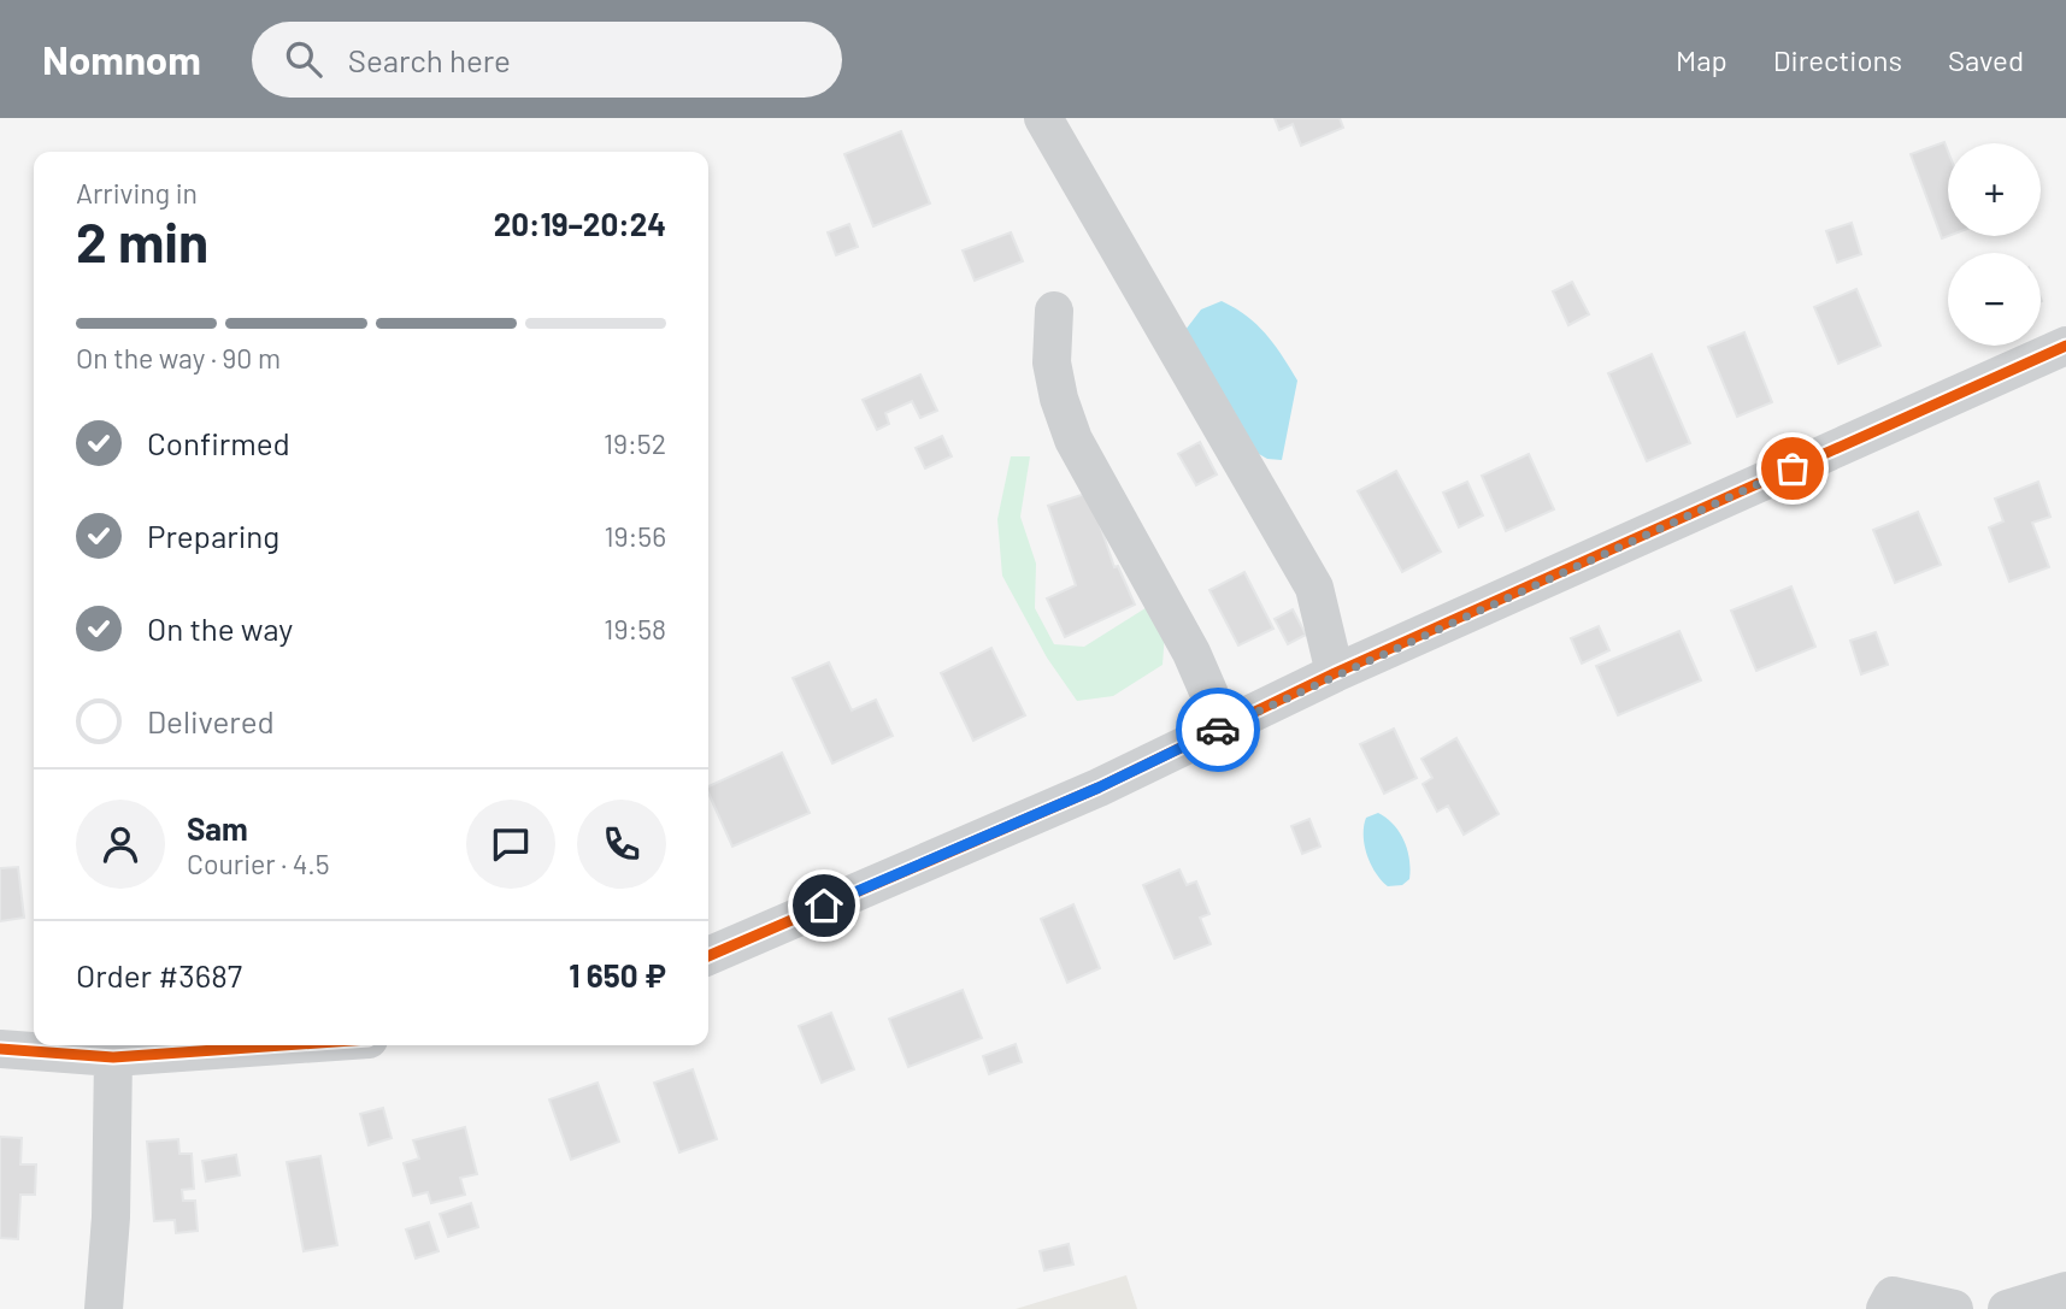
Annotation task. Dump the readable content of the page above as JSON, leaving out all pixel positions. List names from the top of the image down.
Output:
{
  "page": {
    "header": "Nomnom",
    "search": "Search here",
    "nav": ["Map", "Directions", "Saved"],
    "map_buttons": ["+", "−"],
    "heading": ["2 min", "Arriving in", "20:19–20:24"],
    "panel": [
      "Sam",
      "Courier · 4.5",
      "Order #3687",
      "1 650 ₽"
    ],
    "bar": "On the way · 90 m",
    "list": [
      ["Confirmed", "19:52"],
      ["Preparing", "19:56"],
      ["On the way", "19:58"],
      "Delivered"
    ]
  }
}
